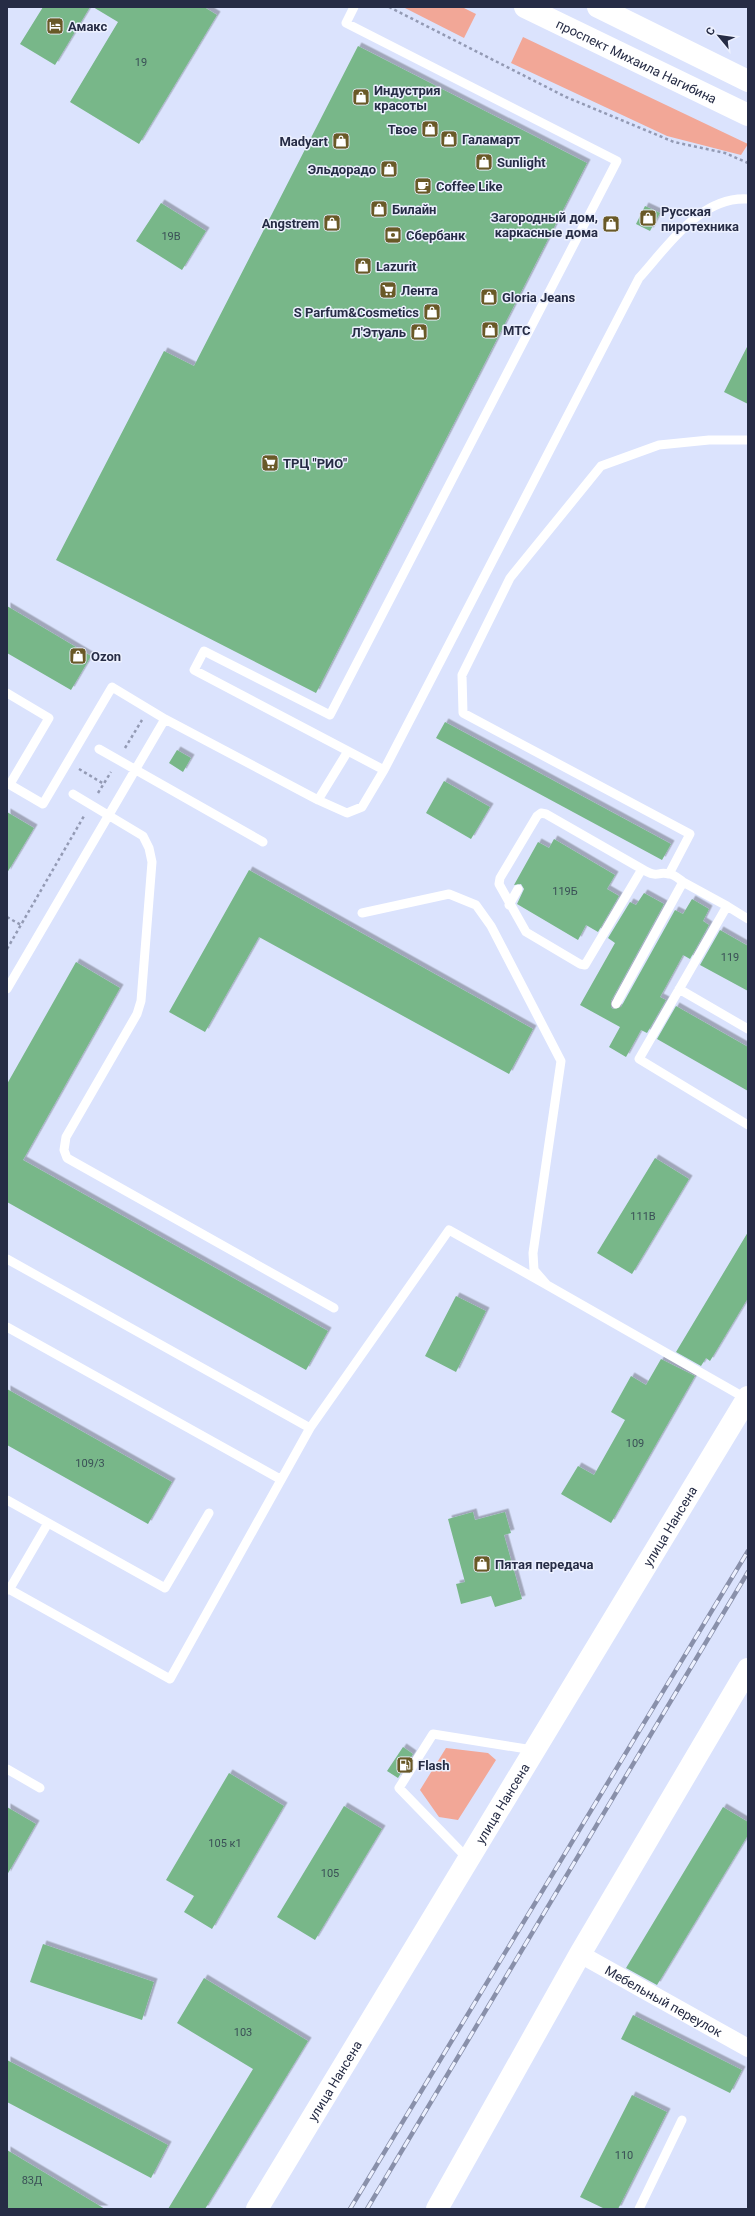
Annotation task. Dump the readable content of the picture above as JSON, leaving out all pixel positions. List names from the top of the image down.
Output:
{
  "streets": {
    "main road": ["проспект Михаила Нагибина", "улица Нансена"],
    "street": ["Мебельный переулок"]
  },
  "places": {
    "hotel": ["Амакс"],
    "shop": [
      "Индустрия красоты",
      "Твое",
      "Галамарт",
      "Madyart",
      "Sunlight",
      "Эльдорадо",
      "Билайн",
      "Русская пиротехника",
      "Angstrem",
      "Загородный дом, каркасные дома",
      "Lazurit",
      "Gloria Jeans",
      "S Parfum&Cosmetics",
      "МТС",
      "Л'Этуаль",
      "Ozon",
      "Пятая передача"
    ],
    "cafe": ["Coffee Like"],
    "bank": ["Сбербанк"],
    "supermarket": ["Лента", "ТРЦ \"РИО\""],
    "fuel station": ["Flash"]
  },
  "house_numbers": [
    "19",
    "19В",
    "119Б",
    "119",
    "111В",
    "109",
    "109/3",
    "105 к1",
    "105",
    "103",
    "110",
    "83Д"
  ],
  "north": "top left"
}
